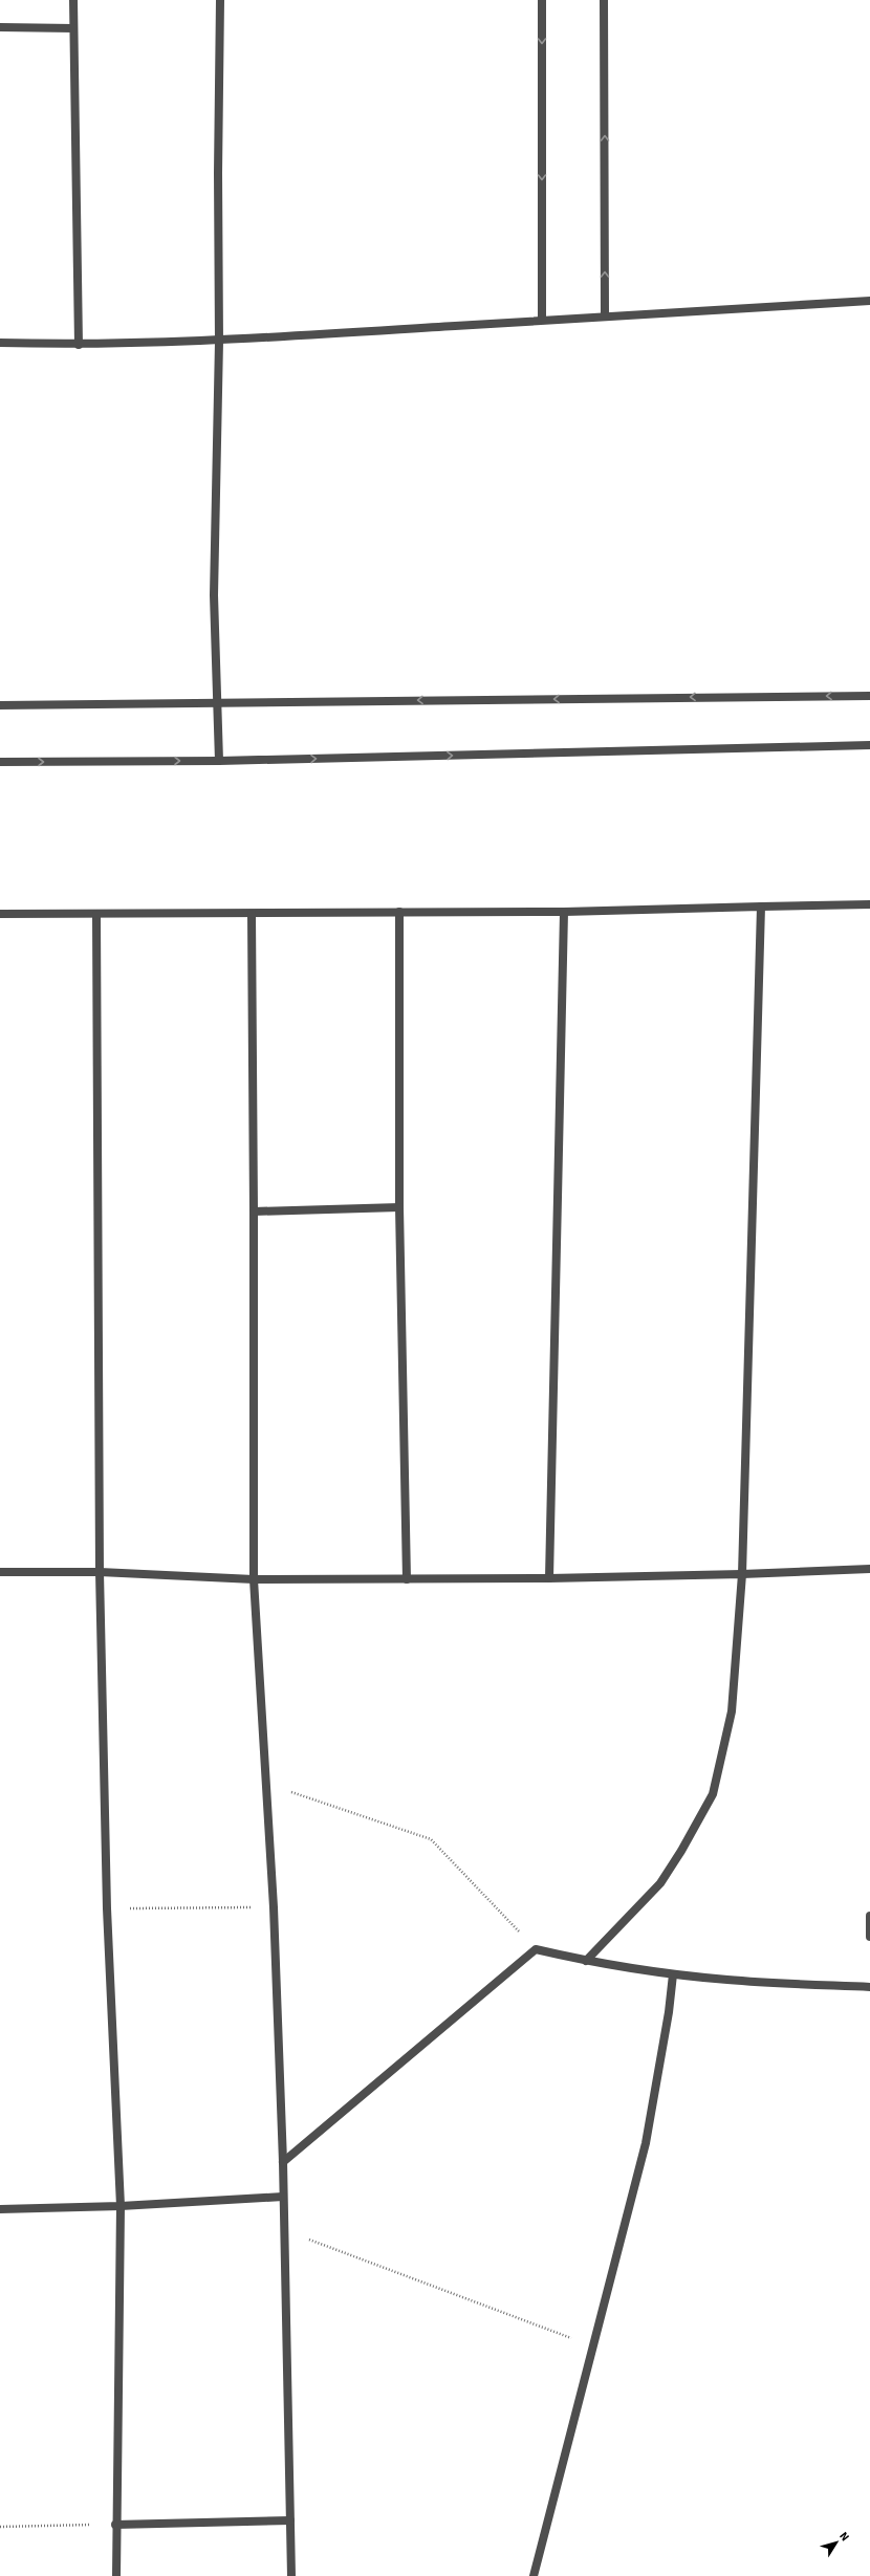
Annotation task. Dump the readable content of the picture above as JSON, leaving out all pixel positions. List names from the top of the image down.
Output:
{
  "north": "top right"
}
